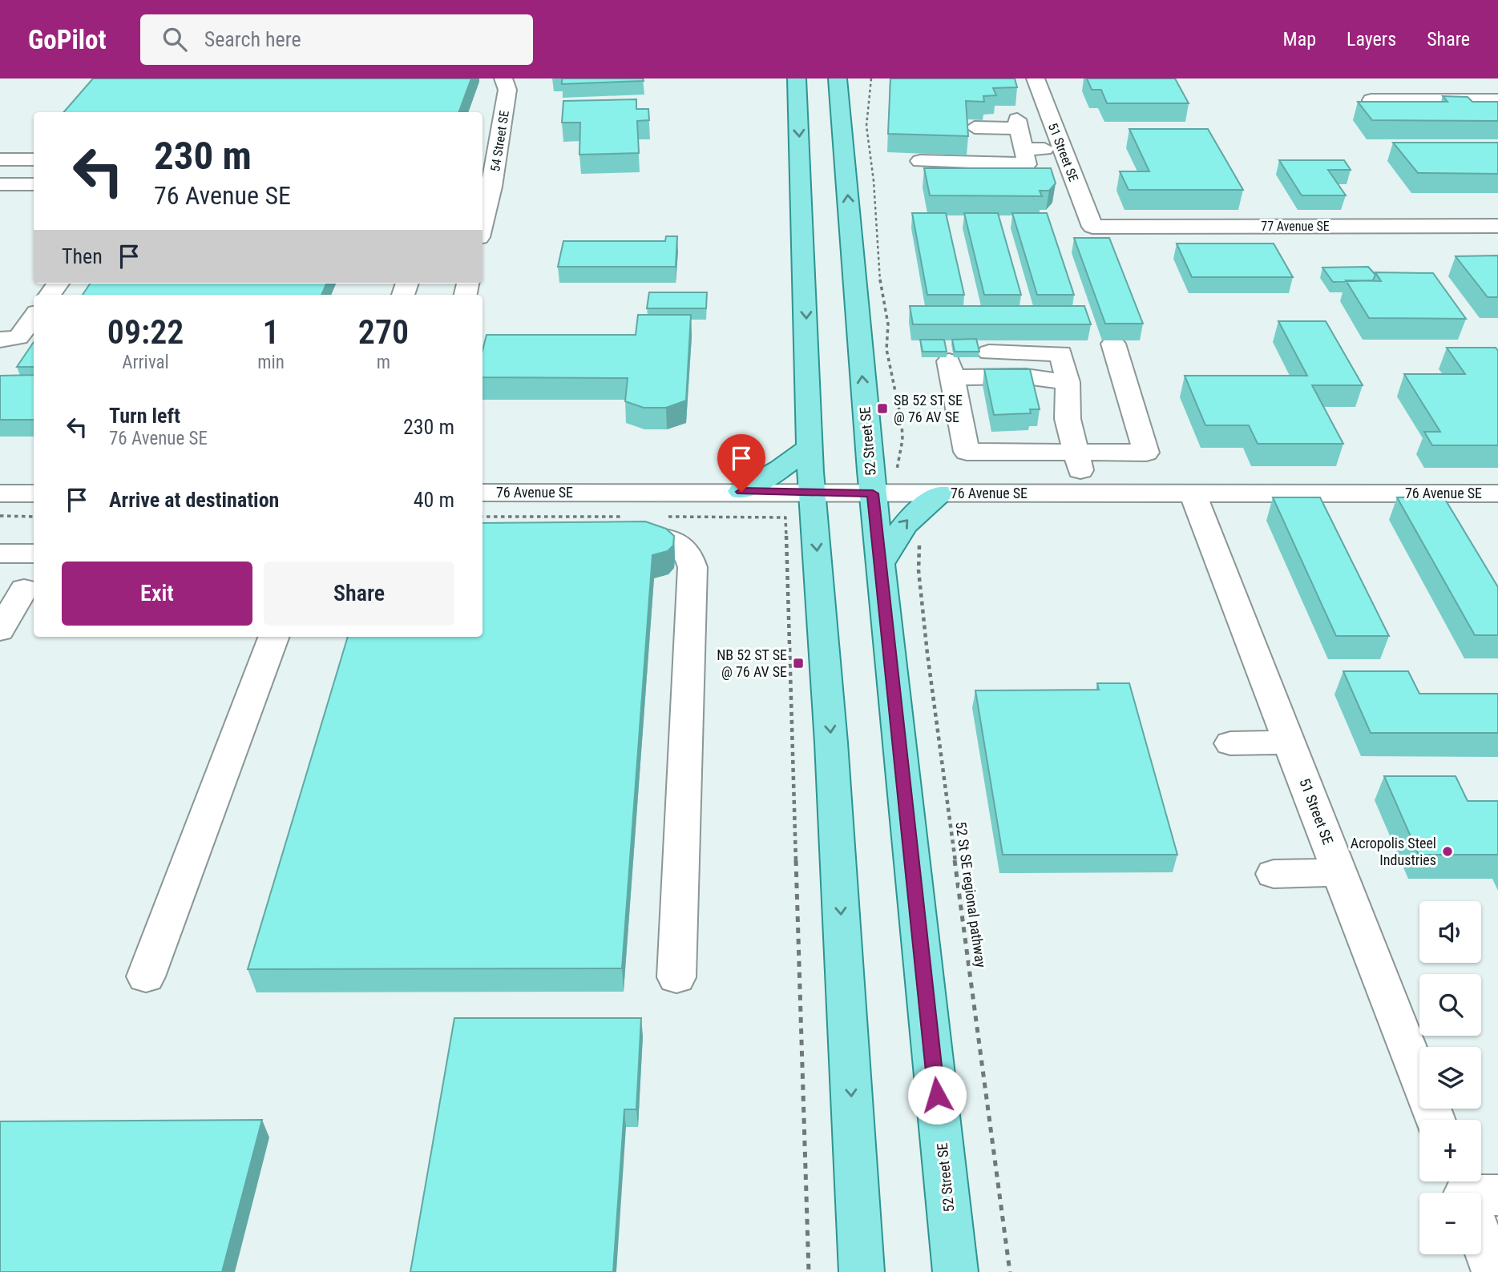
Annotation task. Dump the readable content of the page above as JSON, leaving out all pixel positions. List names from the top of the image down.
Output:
{
  "streets": {
    "main road": ["52 Street SE"],
    "street": [
      "54 Street SE",
      "51 Street SE",
      "77 Avenue SE",
      "76 Avenue SE"
    ],
    "path": ["52 St SE regional pathway"]
  },
  "crossings": [
    ["51 Street SE", "77 Avenue SE"],
    ["51 Street SE", "76 Avenue SE"],
    ["52 Street SE", "76 Avenue SE"]
  ],
  "places": {
    "transit": ["SB 52 ST SE @ 76 AV SE", "NB 52 ST SE @ 76 AV SE"],
    "other": ["Acropolis Steel Industries"]
  },
  "page": {
    "header": "GoPilot",
    "search": "Search here",
    "nav": ["Map", "Layers", "Share"],
    "turn": ["230 m", "76 Avenue SE"],
    "then": "Then",
    "eta": [
      "09:22",
      "Arrival",
      "1",
      "min",
      "270",
      "m"
    ],
    "list": [
      {
        "name": "Turn left",
        "note": "76 Avenue SE",
        "value": "230 m"
      },
      {
        "name": "Arrive at destination",
        "value": "40 m"
      }
    ],
    "buttons": ["Exit", "Share"],
    "map_buttons": ["+", "−"]
  }
}
